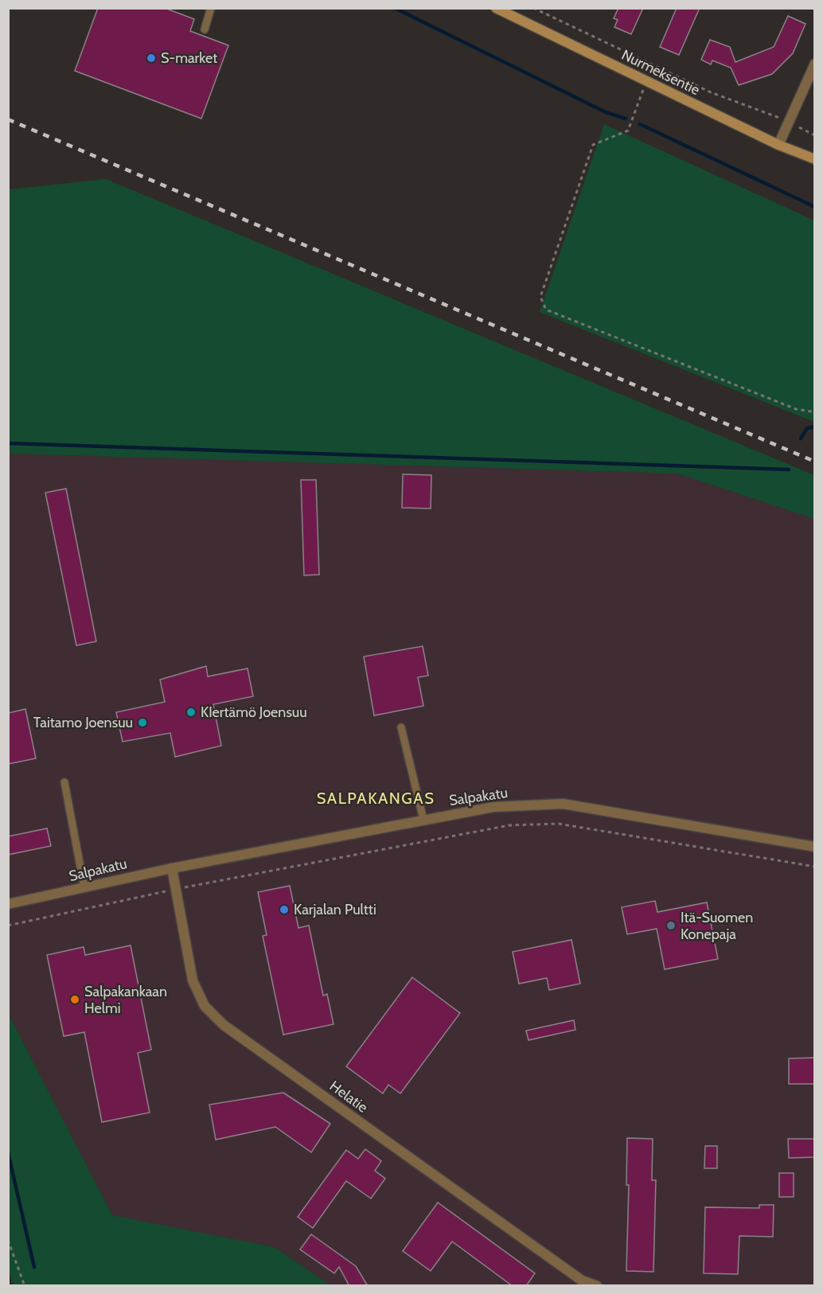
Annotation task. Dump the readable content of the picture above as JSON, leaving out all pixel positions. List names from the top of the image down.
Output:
{
  "streets": {
    "street": ["Nurmeksentie", "Salpakatu", "Helatie"]
  },
  "crossings": [
    ["Salpakatu", "Helatie"]
  ],
  "districts": ["SALPAKANGAS"],
  "places": [
    "S-market",
    "KIertämö Joensuu",
    "Taitamo Joensuu",
    "Karjalan Pultti",
    "Itä-Suomen Konepaja",
    "Salpakankaan Helmi"
  ]
}
